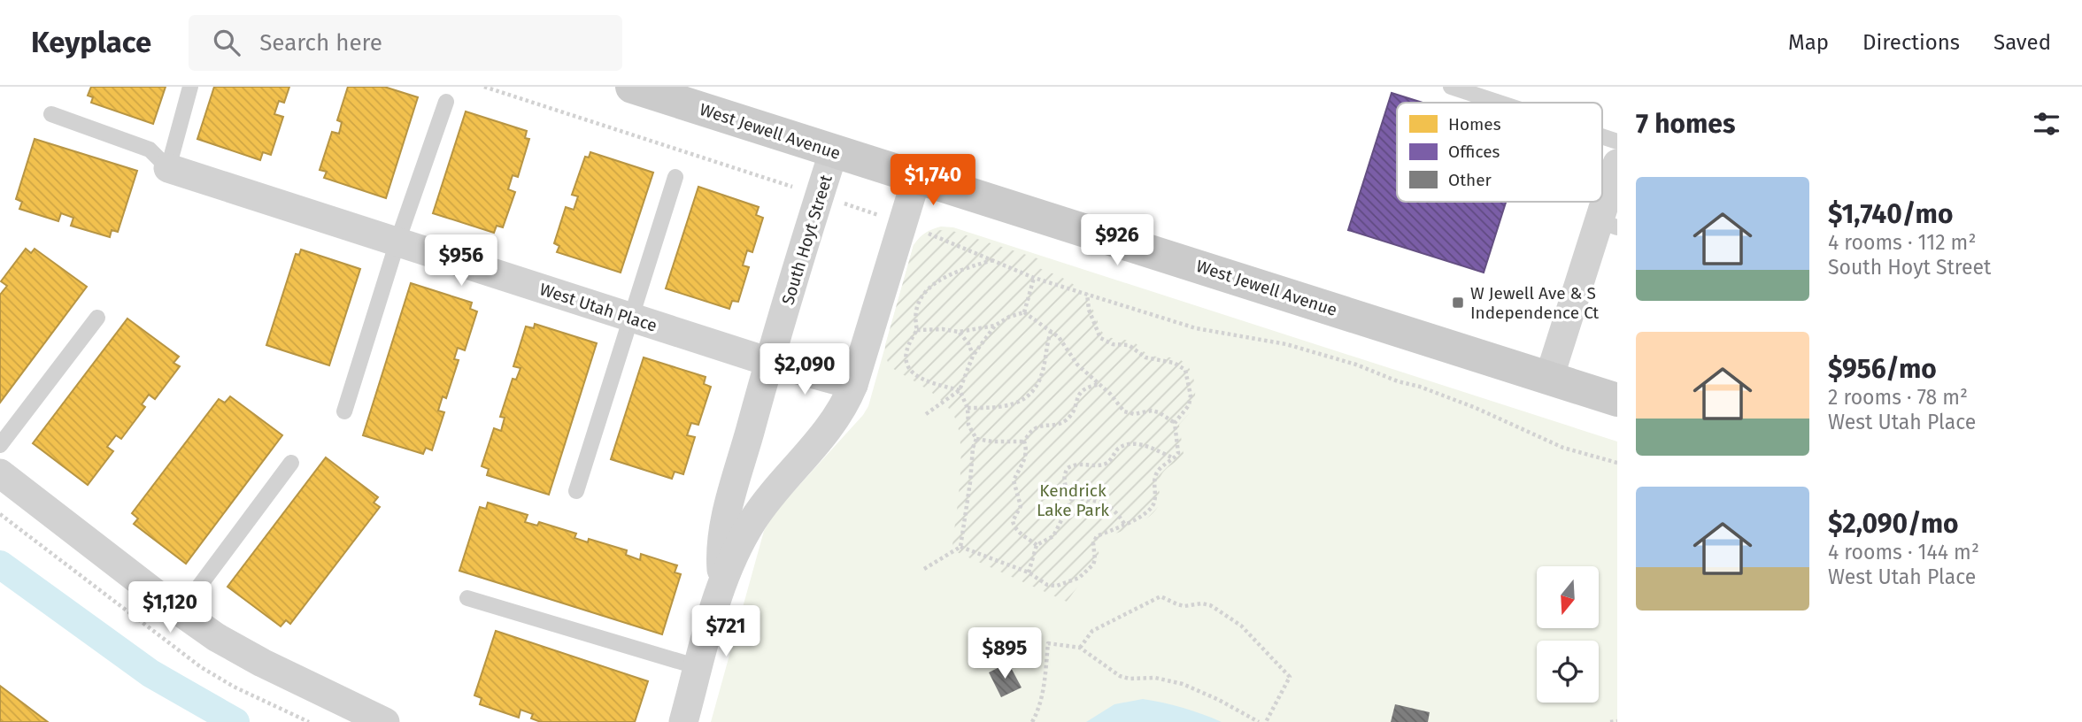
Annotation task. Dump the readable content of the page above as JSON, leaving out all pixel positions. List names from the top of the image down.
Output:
{
  "streets": {
    "main road": ["West Jewell Avenue"],
    "street": ["South Hoyt Street", "West Utah Place"]
  },
  "crossings": [
    ["West Jewell Avenue", "South Hoyt Street"],
    ["South Hoyt Street", "West Utah Place"]
  ],
  "parks": ["Kendrick Lake Park"],
  "places": {
    "transit": ["W Jewell Ave & S Independence Ct"]
  },
  "legend": ["Homes", "Offices", "Other"],
  "north": "bottom",
  "page": {
    "header": "Keyplace",
    "search": "Search here",
    "nav": ["Map", "Directions", "Saved"],
    "heading": "7 homes",
    "price": [
      "$1,740",
      "$926",
      "$956",
      "$2,090",
      "$1,120",
      "$721",
      "$895"
    ],
    "list": [
      {
        "name": "$1,740/mo",
        "note": "4 rooms · 112 m² · South Hoyt Street"
      },
      {
        "name": "$956/mo",
        "note": "2 rooms · 78 m² · West Utah Place"
      },
      {
        "name": "$2,090/mo",
        "note": "4 rooms · 144 m² · West Utah Place"
      }
    ]
  }
}
